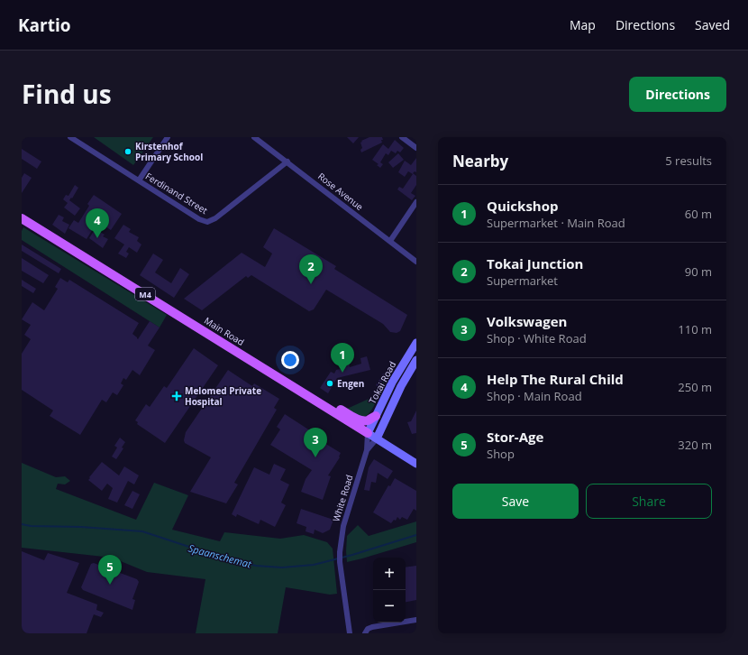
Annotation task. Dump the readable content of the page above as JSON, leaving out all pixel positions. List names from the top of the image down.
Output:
{
  "streets": {
    "main road": ["M4", "Main Road", "Tokai Road"],
    "street": ["Rose Avenue", "Ferdinand Street", "White Road"]
  },
  "crossings": [
    ["Rose Avenue", "Ferdinand Street"],
    ["Main Road", "Tokai Road"],
    ["Main Road", "White Road"],
    ["Tokai Road", "White Road"]
  ],
  "water": ["Spaanschemat"],
  "places": {
    "other": ["Kirstenhof Primary School", "Engen"],
    "health": ["Melomed Private Hospital"]
  },
  "page": {
    "header": "Kartio",
    "nav": ["Map", "Directions", "Saved"],
    "title": "Find us",
    "buttons": [
      "Directions",
      ["Save", "Share"]
    ],
    "heading": ["Nearby", "5 results"],
    "list": [
      {
        "mark": "1",
        "name": "Quickshop",
        "note": "Supermarket · Main Road",
        "value": "60 m"
      },
      {
        "mark": "2",
        "name": "Tokai Junction",
        "note": "Supermarket",
        "value": "90 m"
      },
      {
        "mark": "3",
        "name": "Volkswagen",
        "note": "Shop · White Road",
        "value": "110 m"
      },
      {
        "mark": "4",
        "name": "Help The Rural Child",
        "note": "Shop · Main Road",
        "value": "250 m"
      },
      {
        "mark": "5",
        "name": "Stor-Age",
        "note": "Shop",
        "value": "320 m"
      }
    ],
    "pins": [
      "4",
      "2",
      "1",
      "3",
      "5"
    ],
    "map_buttons": ["+", "−"]
  }
}
